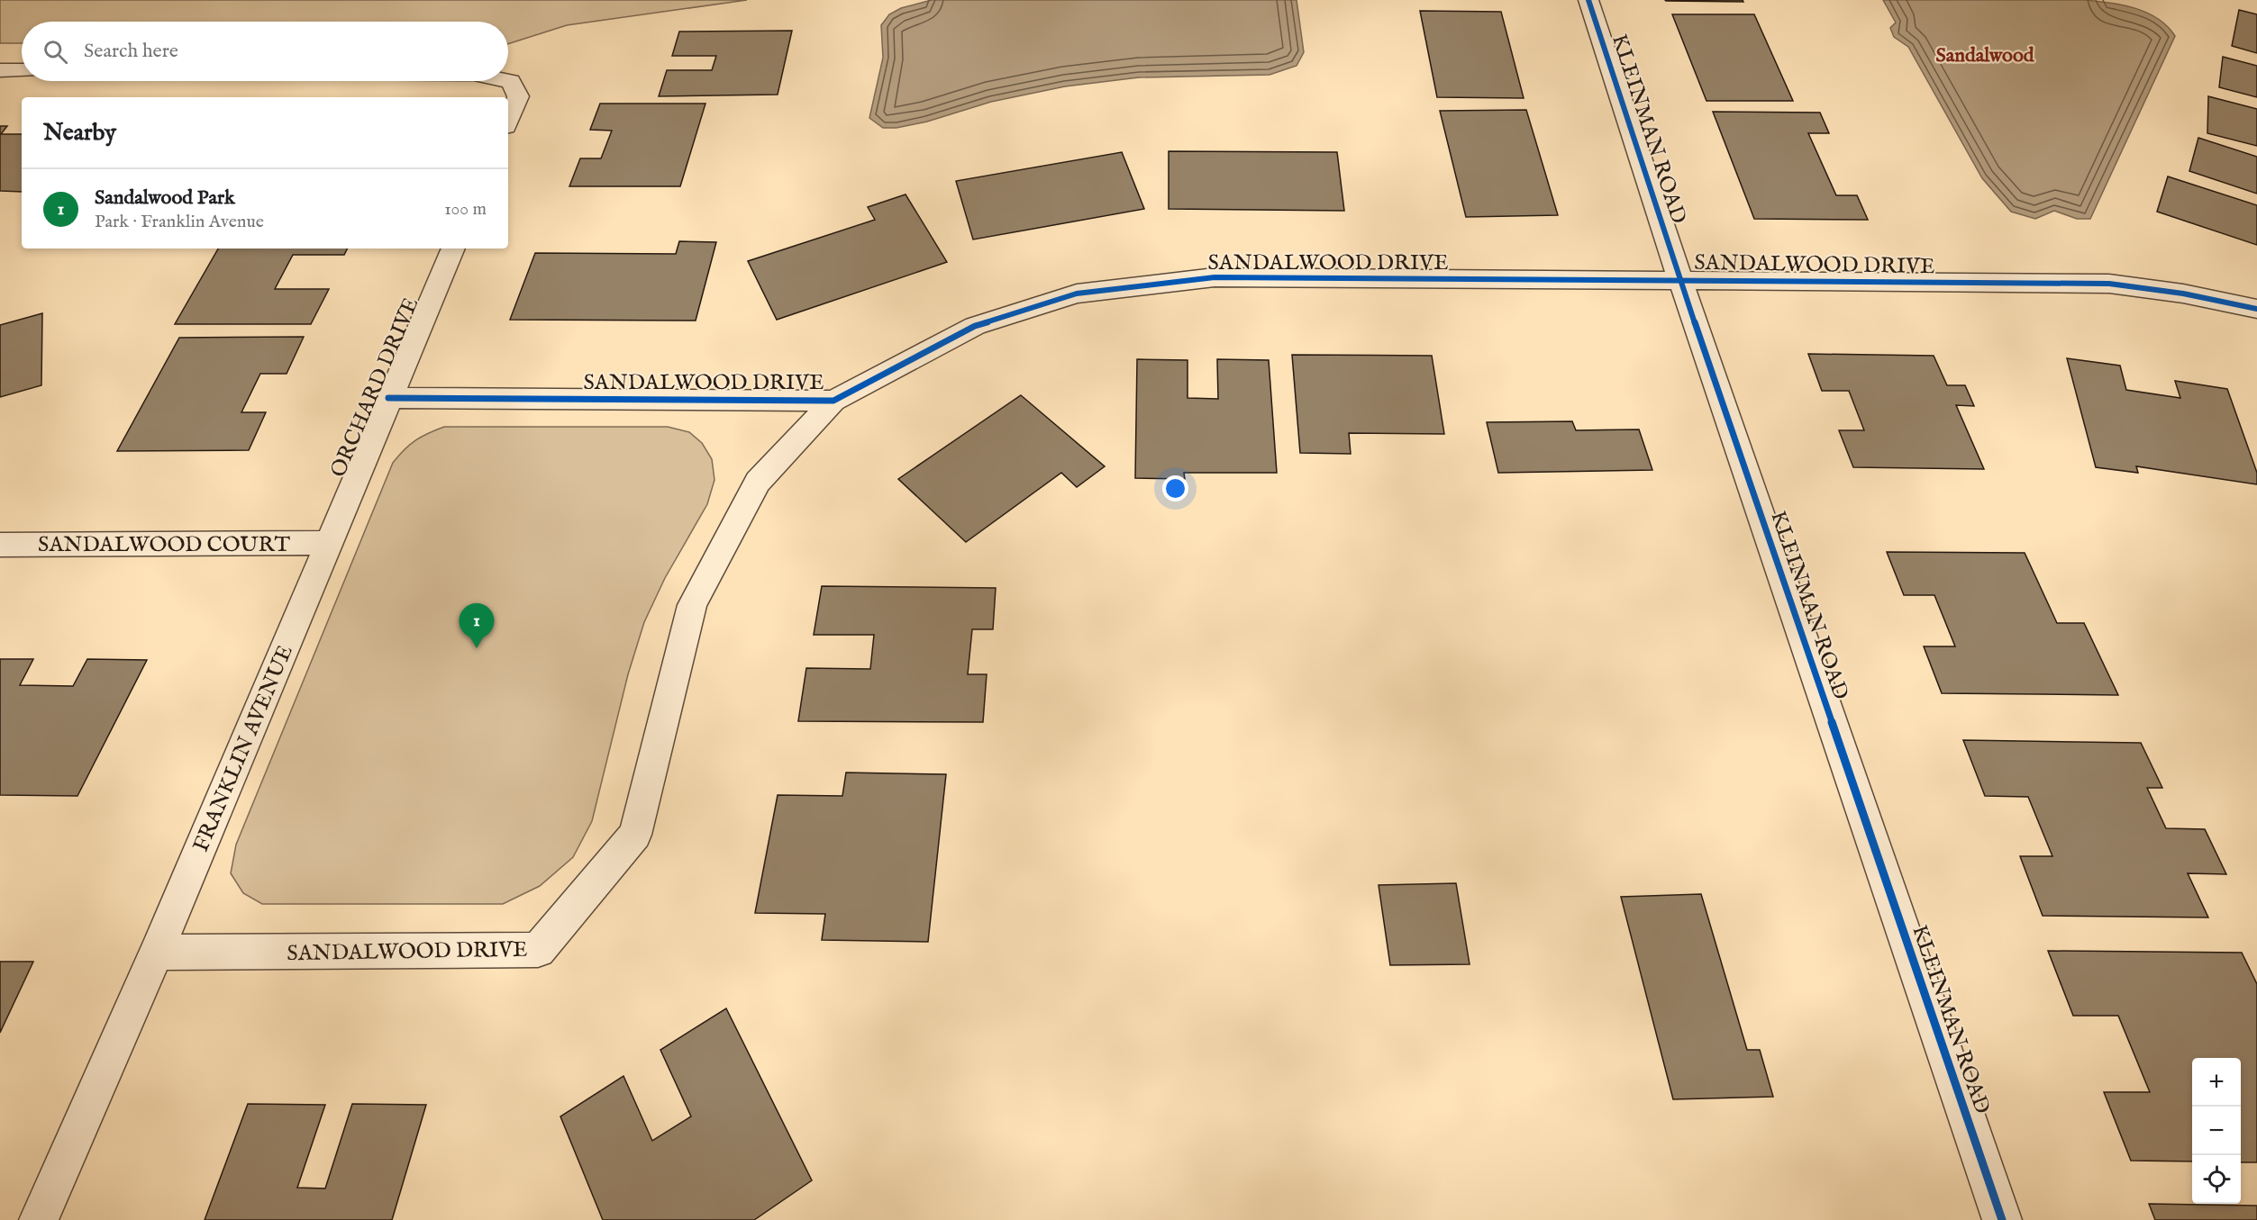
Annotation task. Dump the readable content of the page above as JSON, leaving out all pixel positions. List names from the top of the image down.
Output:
{
  "streets": {
    "street": [
      "KLEINMAN ROAD",
      "SANDALWOOD DRIVE",
      "ORCHARD DRIVE",
      "SANDALWOOD COURT",
      "FRANKLIN AVENUE"
    ]
  },
  "crossings": [
    ["KLEINMAN ROAD", "SANDALWOOD DRIVE"],
    ["SANDALWOOD DRIVE", "ORCHARD DRIVE"],
    ["SANDALWOOD DRIVE", "FRANKLIN AVENUE"],
    ["ORCHARD DRIVE", "SANDALWOOD COURT"],
    ["ORCHARD DRIVE", "FRANKLIN AVENUE"],
    ["SANDALWOOD COURT", "FRANKLIN AVENUE"]
  ],
  "districts": ["Sandalwood"],
  "page": {
    "search": "Search here",
    "heading": "Nearby",
    "list": [
      {
        "mark": "1",
        "name": "Sandalwood Park",
        "note": "Park · Franklin Avenue",
        "value": "100 m"
      }
    ],
    "pins": "1",
    "map_buttons": ["+", "−"]
  }
}
